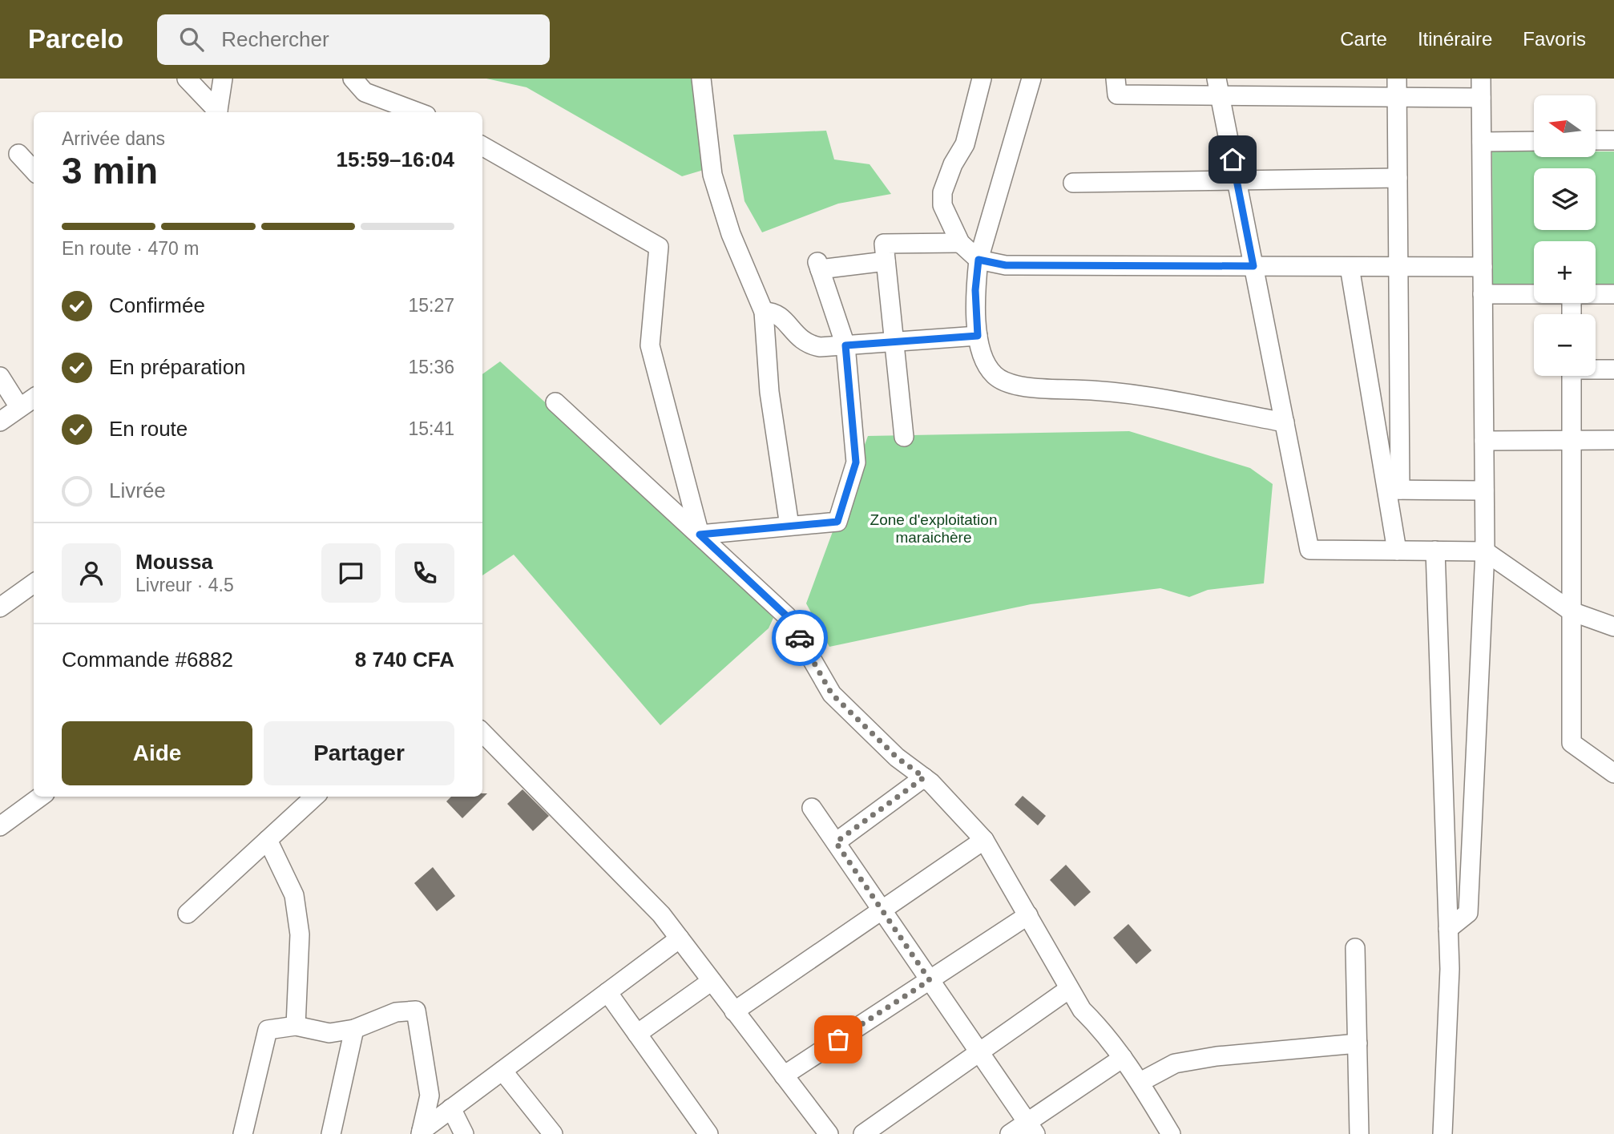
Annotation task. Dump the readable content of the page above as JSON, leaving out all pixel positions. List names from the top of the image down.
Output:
{
  "parks": ["Zone d'exploitation maraichère"],
  "north": "left",
  "page": {
    "header": "Parcelo",
    "search": "Rechercher",
    "nav": ["Carte", "Itinéraire", "Favoris"],
    "map_buttons": ["+", "−"],
    "heading": ["3 min", "Arrivée dans", "15:59–16:04"],
    "panel": [
      "Moussa",
      "Livreur · 4.5",
      "Commande #6882",
      "8 740 CFA"
    ],
    "bar": "En route · 470 m",
    "list": [
      ["Confirmée", "15:27"],
      ["En préparation", "15:36"],
      ["En route", "15:41"],
      "Livrée"
    ],
    "buttons": ["Aide", "Partager"]
  }
}
